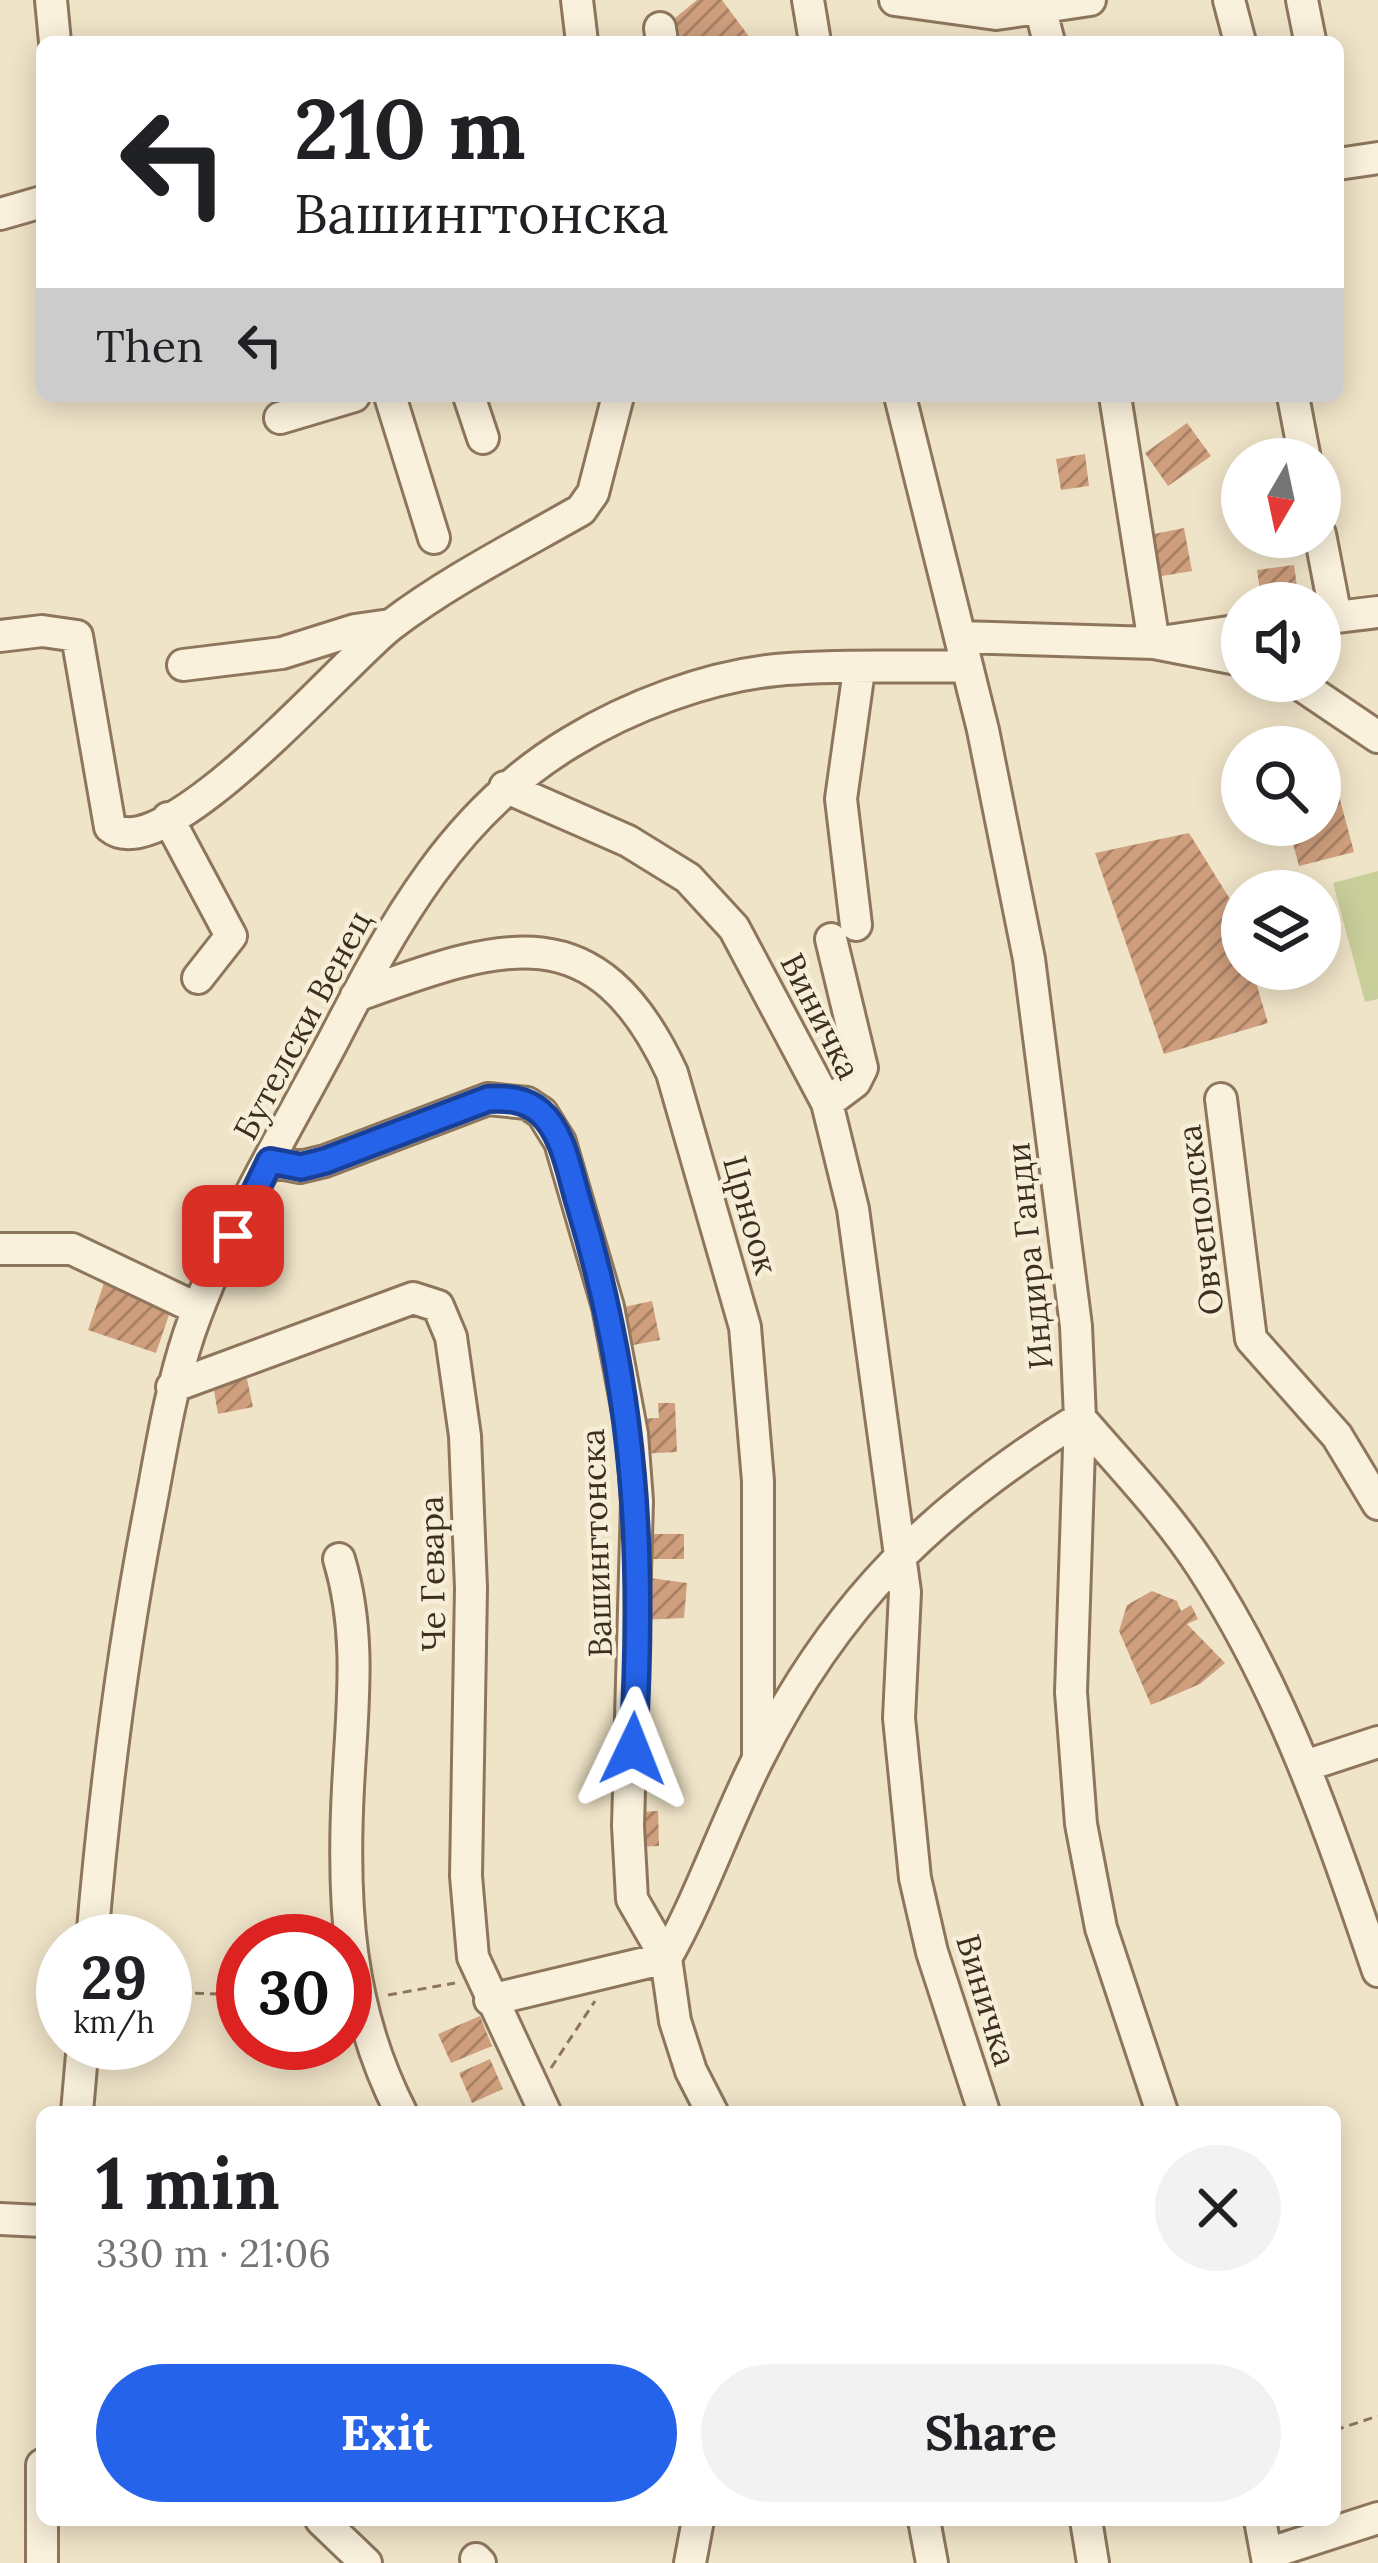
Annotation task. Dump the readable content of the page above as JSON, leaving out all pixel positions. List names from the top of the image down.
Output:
{
  "streets": {
    "street": [
      "Виничка",
      "Бутелски Венец",
      "Црноок",
      "Овчеполска",
      "Индира Ганди",
      "Вашингтонска",
      "Че Гевара"
    ]
  },
  "crossings": [
    ["Виничка", "Бутелски Венец"],
    ["Бутелски Венец", "Црноок"],
    ["Бутелски Венец", "Индира Ганди"],
    ["Бутелски Венец", "Вашингтонска"],
    ["Бутелски Венец", "Че Гевара"]
  ],
  "north": "bottom",
  "page": {
    "turn": ["210 m", "Вашингтонска"],
    "then": "Then",
    "speed": "29 km/h",
    "limit": "30",
    "heading": ["1 min", "330 m · 21:06"],
    "buttons": ["Exit", "Share"]
  }
}
